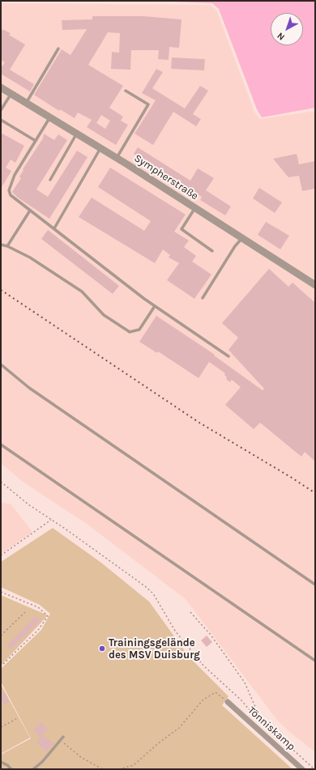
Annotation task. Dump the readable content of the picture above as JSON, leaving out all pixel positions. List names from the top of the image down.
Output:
{
  "streets": {
    "street": ["Sympherstraße", "Tönniskamp"]
  },
  "places": ["Trainingsgelände des MSV Duisburg"],
  "north": "bottom left"
}
